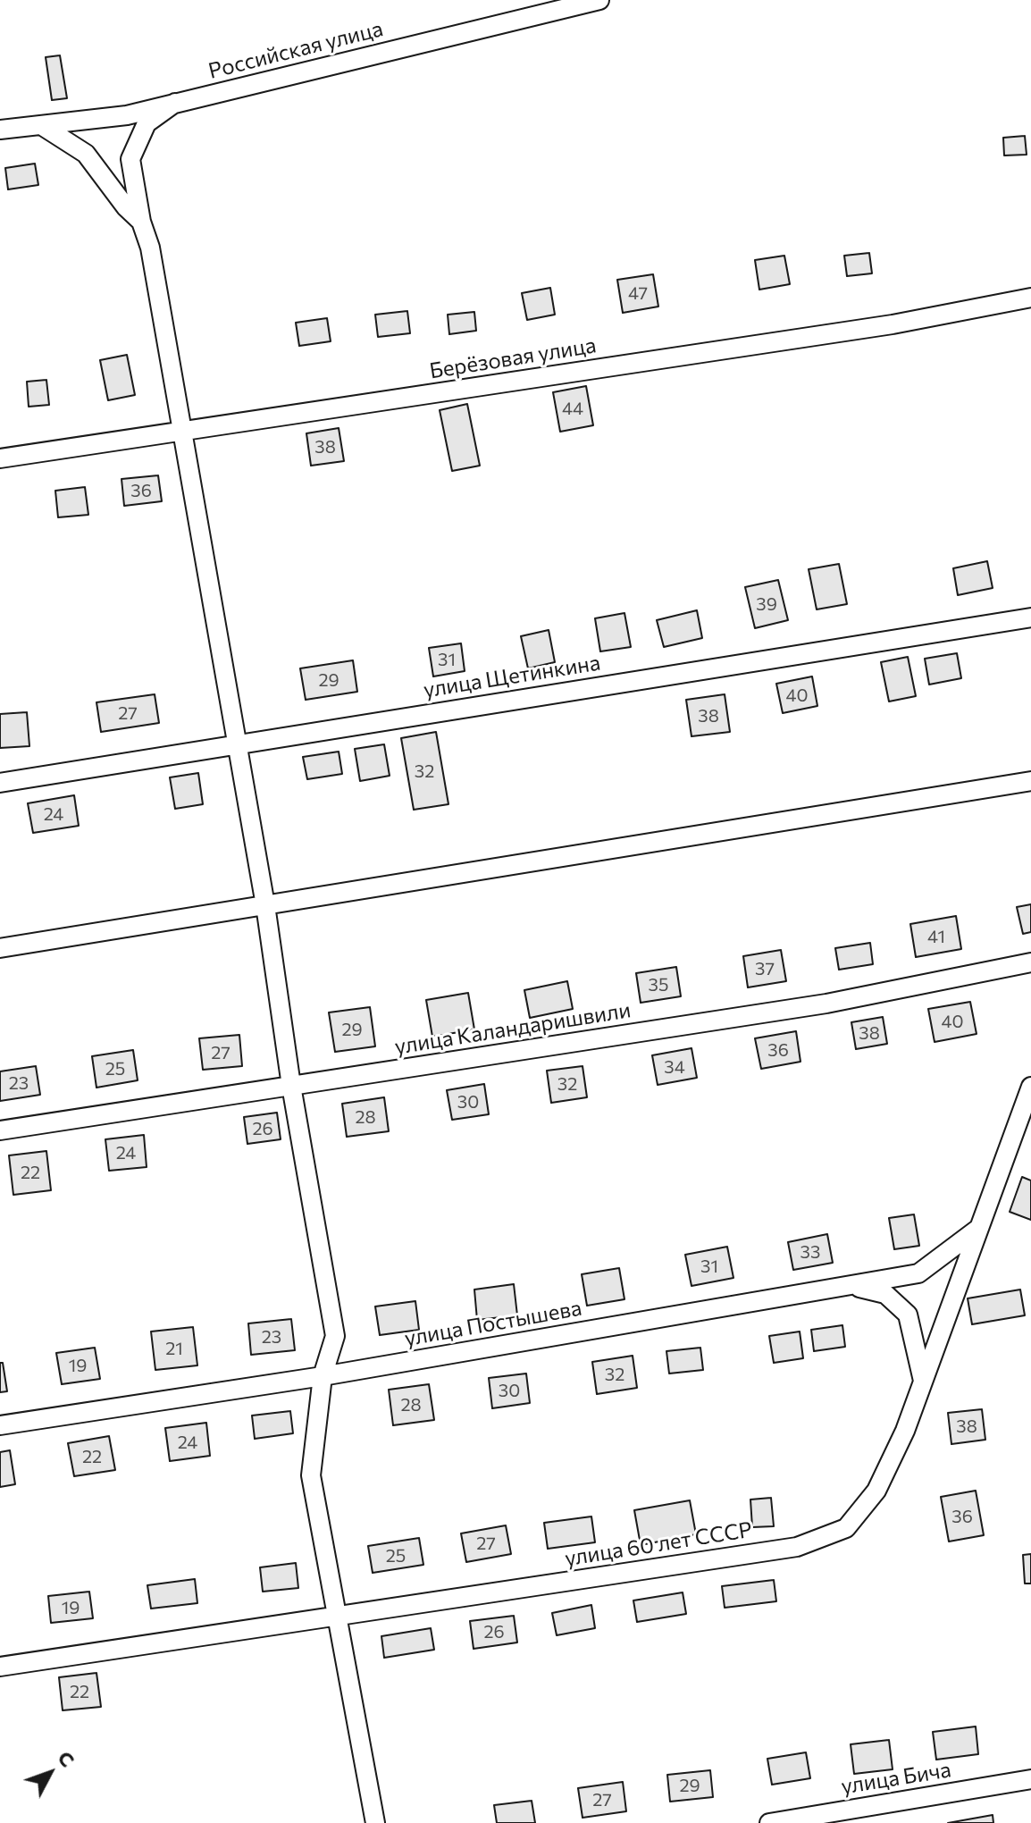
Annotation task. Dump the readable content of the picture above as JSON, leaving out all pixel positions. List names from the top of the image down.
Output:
{
  "streets": {
    "street": [
      "Российская улица",
      "Берёзовая улица",
      "улица Щетинкина",
      "улица Каландаришвили",
      "улица Постышева",
      "улица 60 лет СССР",
      "улица Бича"
    ]
  },
  "crossings": [
    ["улица Постышева", "улица 60 лет СССР"]
  ],
  "house_numbers": [
    "47",
    "44",
    "38",
    "36",
    "39",
    "31",
    "29",
    "40",
    "27",
    "38",
    "32",
    "24",
    "41",
    "37",
    "35",
    "40",
    "29",
    "38",
    "36",
    "27",
    "34",
    "25",
    "23",
    "32",
    "30",
    "28",
    "26",
    "24",
    "22",
    "33",
    "31",
    "23",
    "21",
    "19",
    "32",
    "30",
    "28",
    "38",
    "24",
    "22",
    "36",
    "27",
    "25",
    "19",
    "26",
    "22",
    "29",
    "27"
  ],
  "north": "top right"
}
